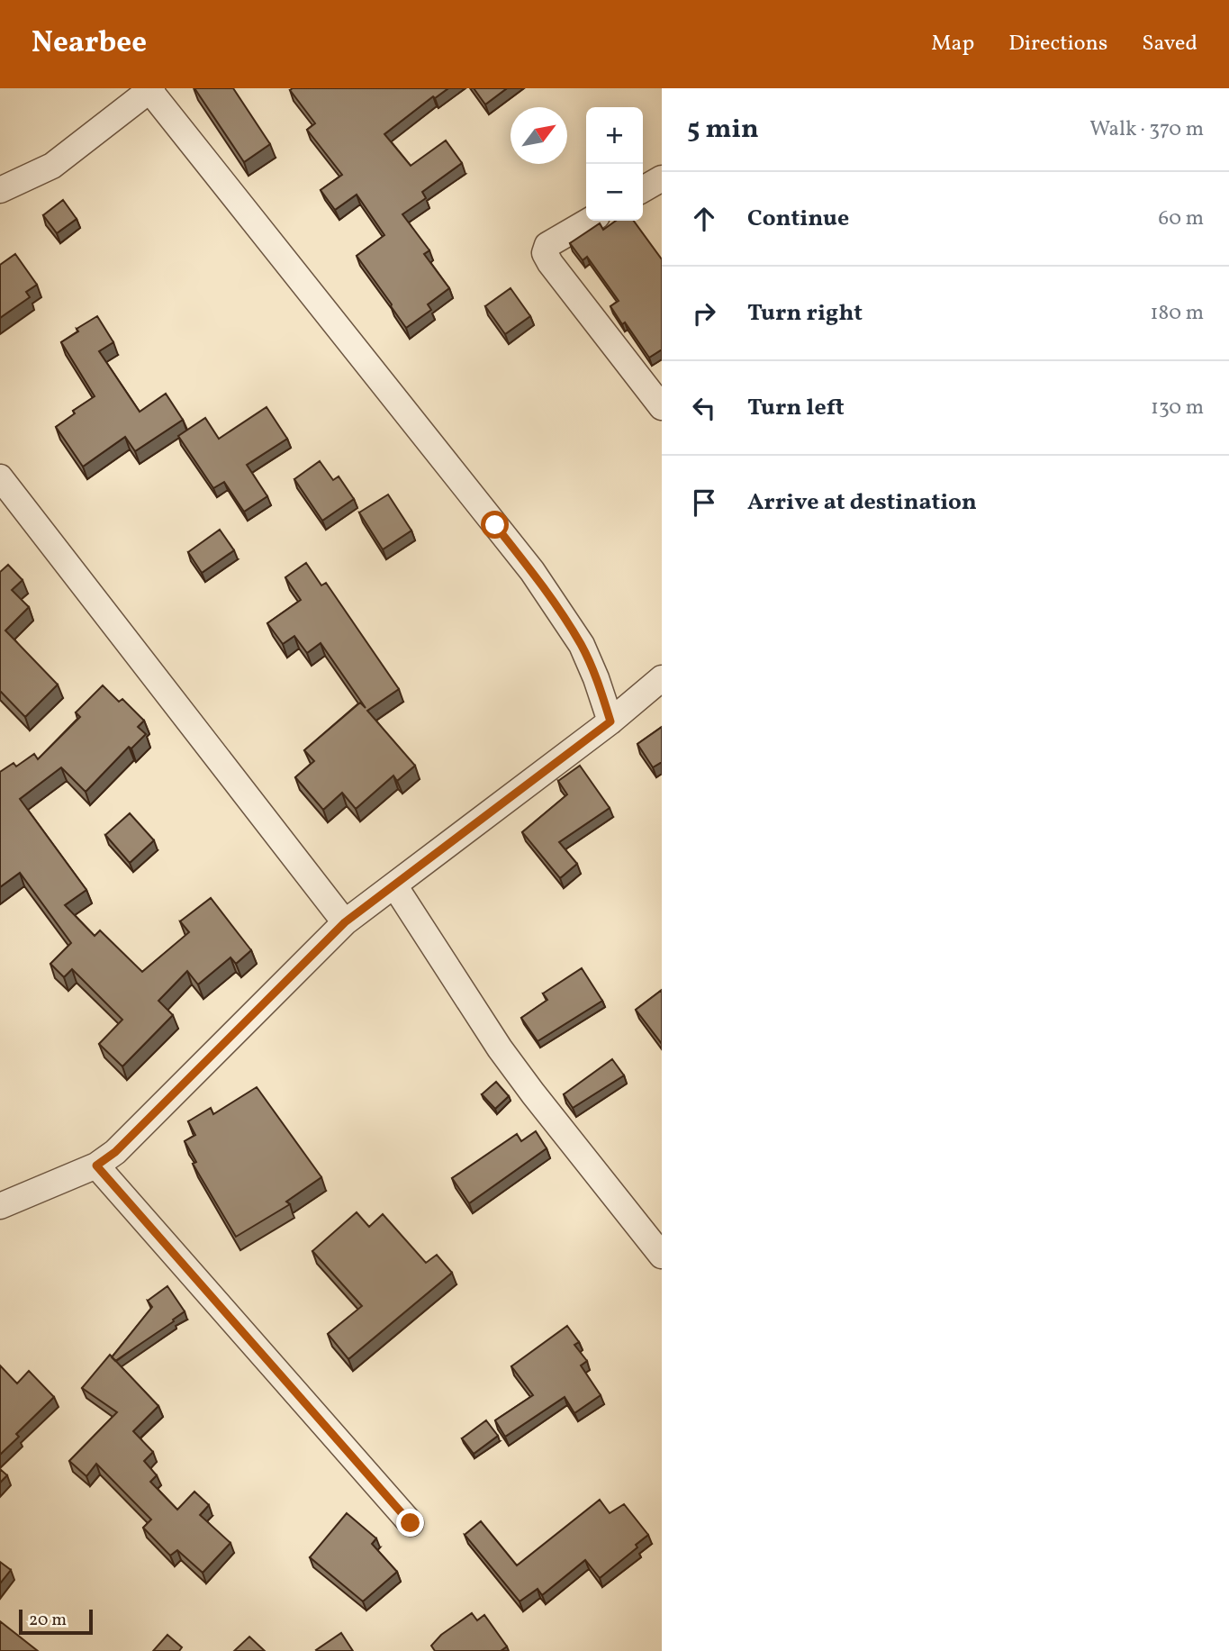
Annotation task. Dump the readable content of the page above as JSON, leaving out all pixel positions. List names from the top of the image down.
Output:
{
  "scale_bar": "20 m",
  "north": "top right",
  "page": {
    "header": "Nearbee",
    "nav": ["Map", "Directions", "Saved"],
    "heading": ["5 min", "Walk · 370 m"],
    "map_buttons": ["+", "−"],
    "list": [
      ["Continue", "60 m"],
      ["Turn right", "180 m"],
      ["Turn left", "130 m"],
      "Arrive at destination"
    ],
    "scale": "20 m"
  }
}
